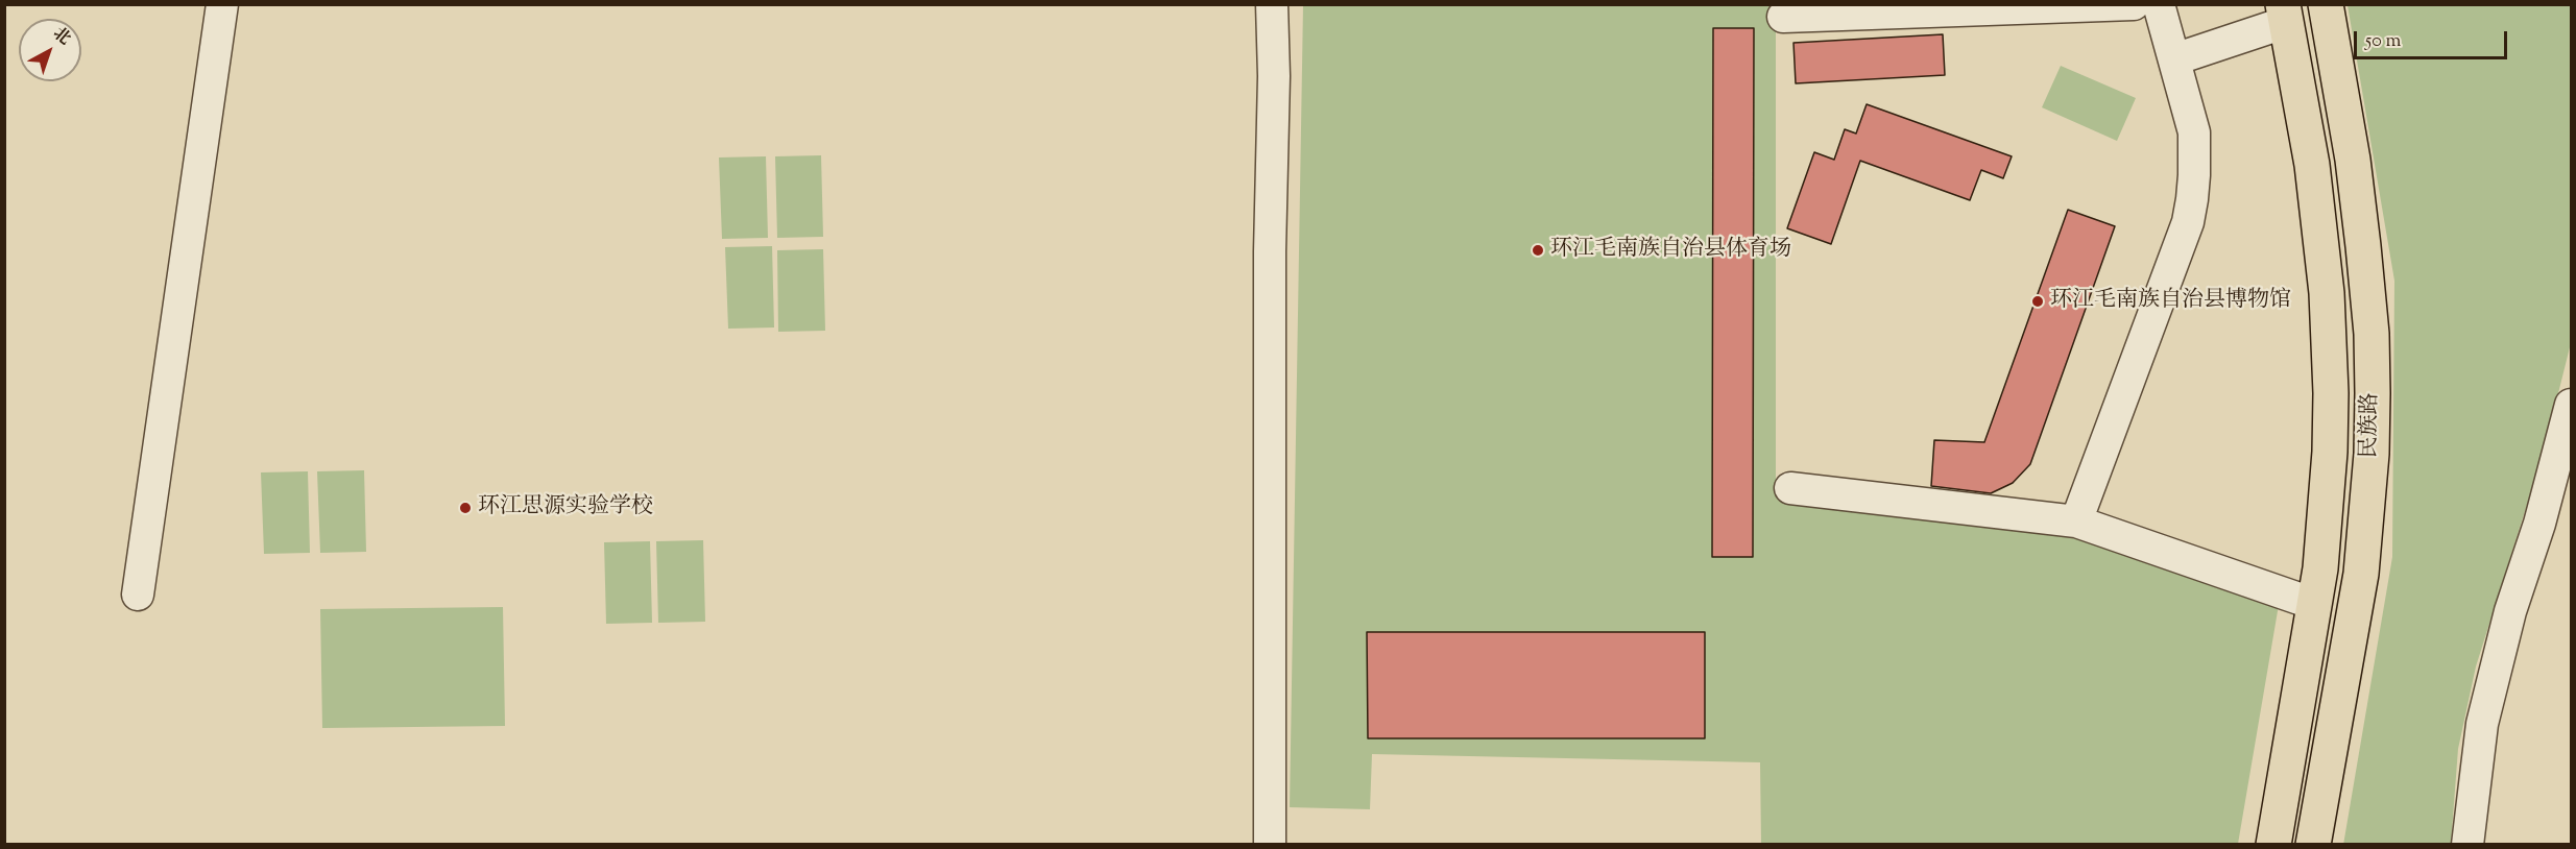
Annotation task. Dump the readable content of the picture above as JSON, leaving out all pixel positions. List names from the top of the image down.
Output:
{
  "streets": {
    "main road": ["民族路"]
  },
  "places": ["环江毛南族自治县体育场", "环江毛南族自治县博物馆", "环江思源实验学校"],
  "scale_bar": "50 m",
  "north": "top right"
}
